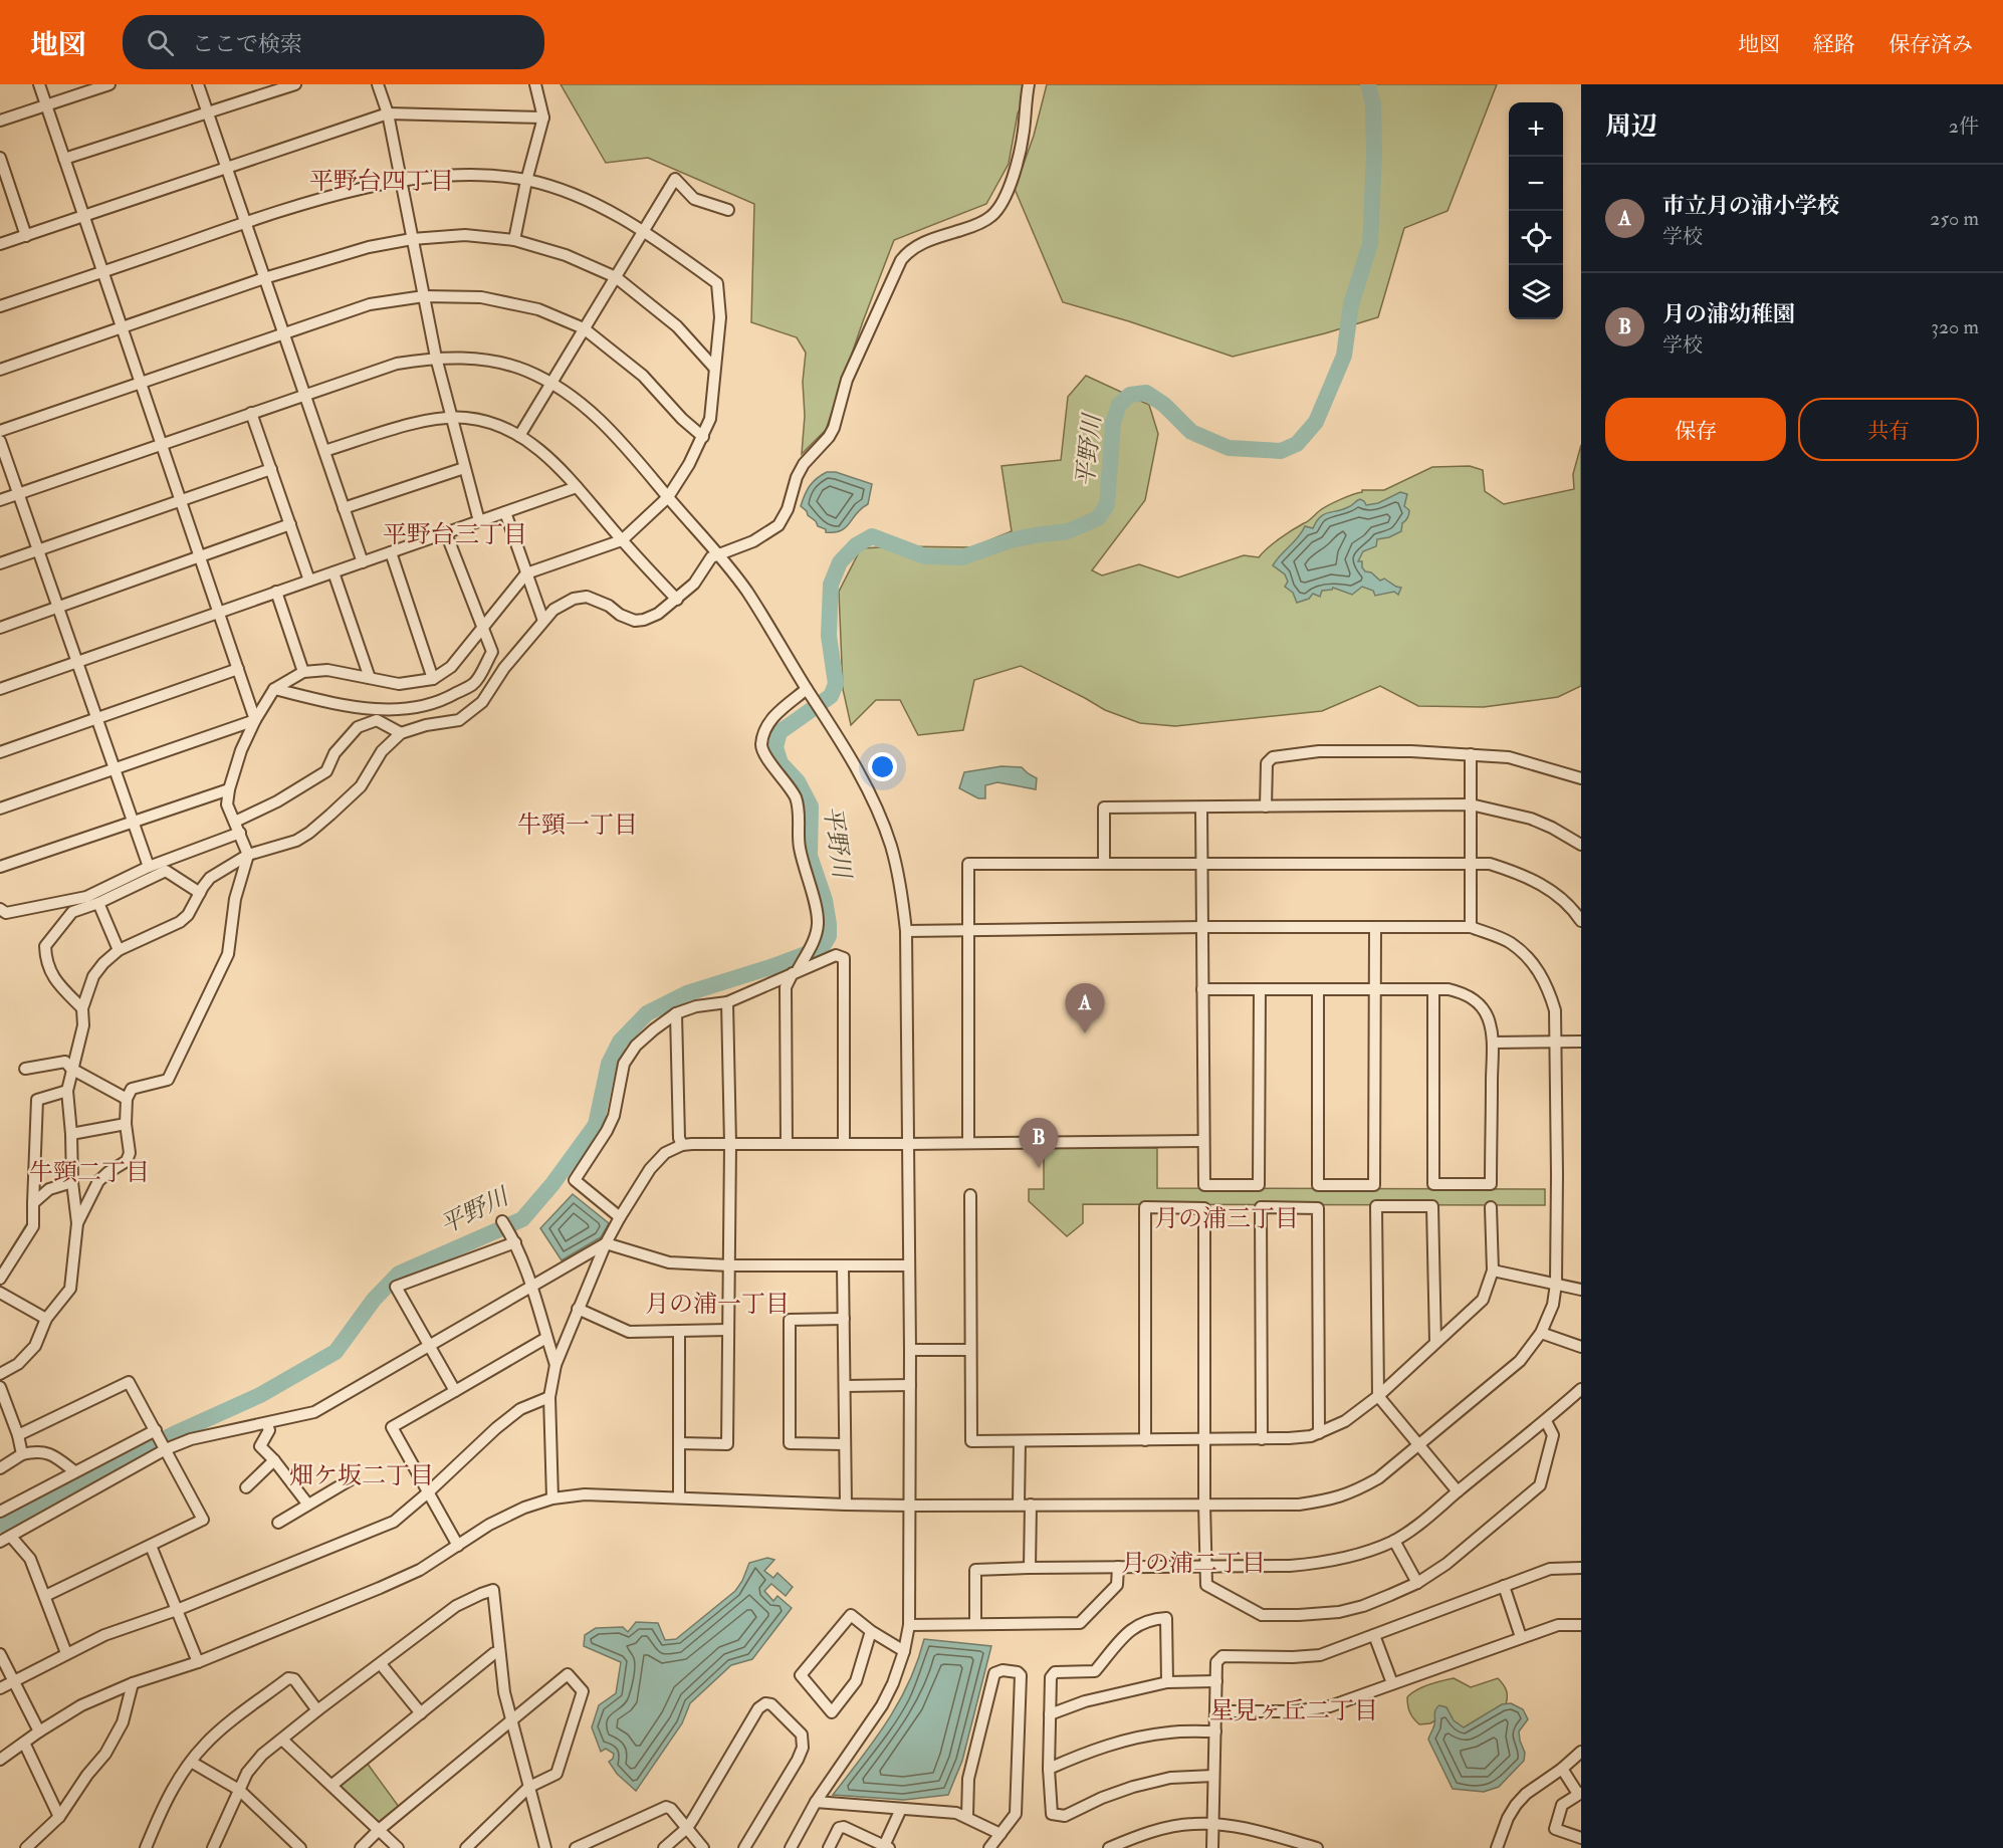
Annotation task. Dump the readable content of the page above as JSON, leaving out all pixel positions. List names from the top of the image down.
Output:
{
  "districts": [
    "平野台四丁目",
    "平野台三丁目",
    "牛頸一丁目",
    "牛頸二丁目",
    "月の浦三丁目",
    "月の浦一丁目",
    "畑ケ坂二丁目",
    "月の浦二丁目",
    "星見ヶ丘二丁目"
  ],
  "water": ["平野川"],
  "page": {
    "header": "地図",
    "search": "ここで検索",
    "nav": ["地図", "経路", "保存済み"],
    "heading": ["周辺", "2件"],
    "map_buttons": ["+", "−"],
    "list": [
      {
        "mark": "A",
        "name": "市立月の浦小学校",
        "note": "学校",
        "value": "250 m"
      },
      {
        "mark": "B",
        "name": "月の浦幼稚園",
        "note": "学校",
        "value": "320 m"
      }
    ],
    "buttons": ["保存", "共有"],
    "pins": ["A", "B"]
  }
}
